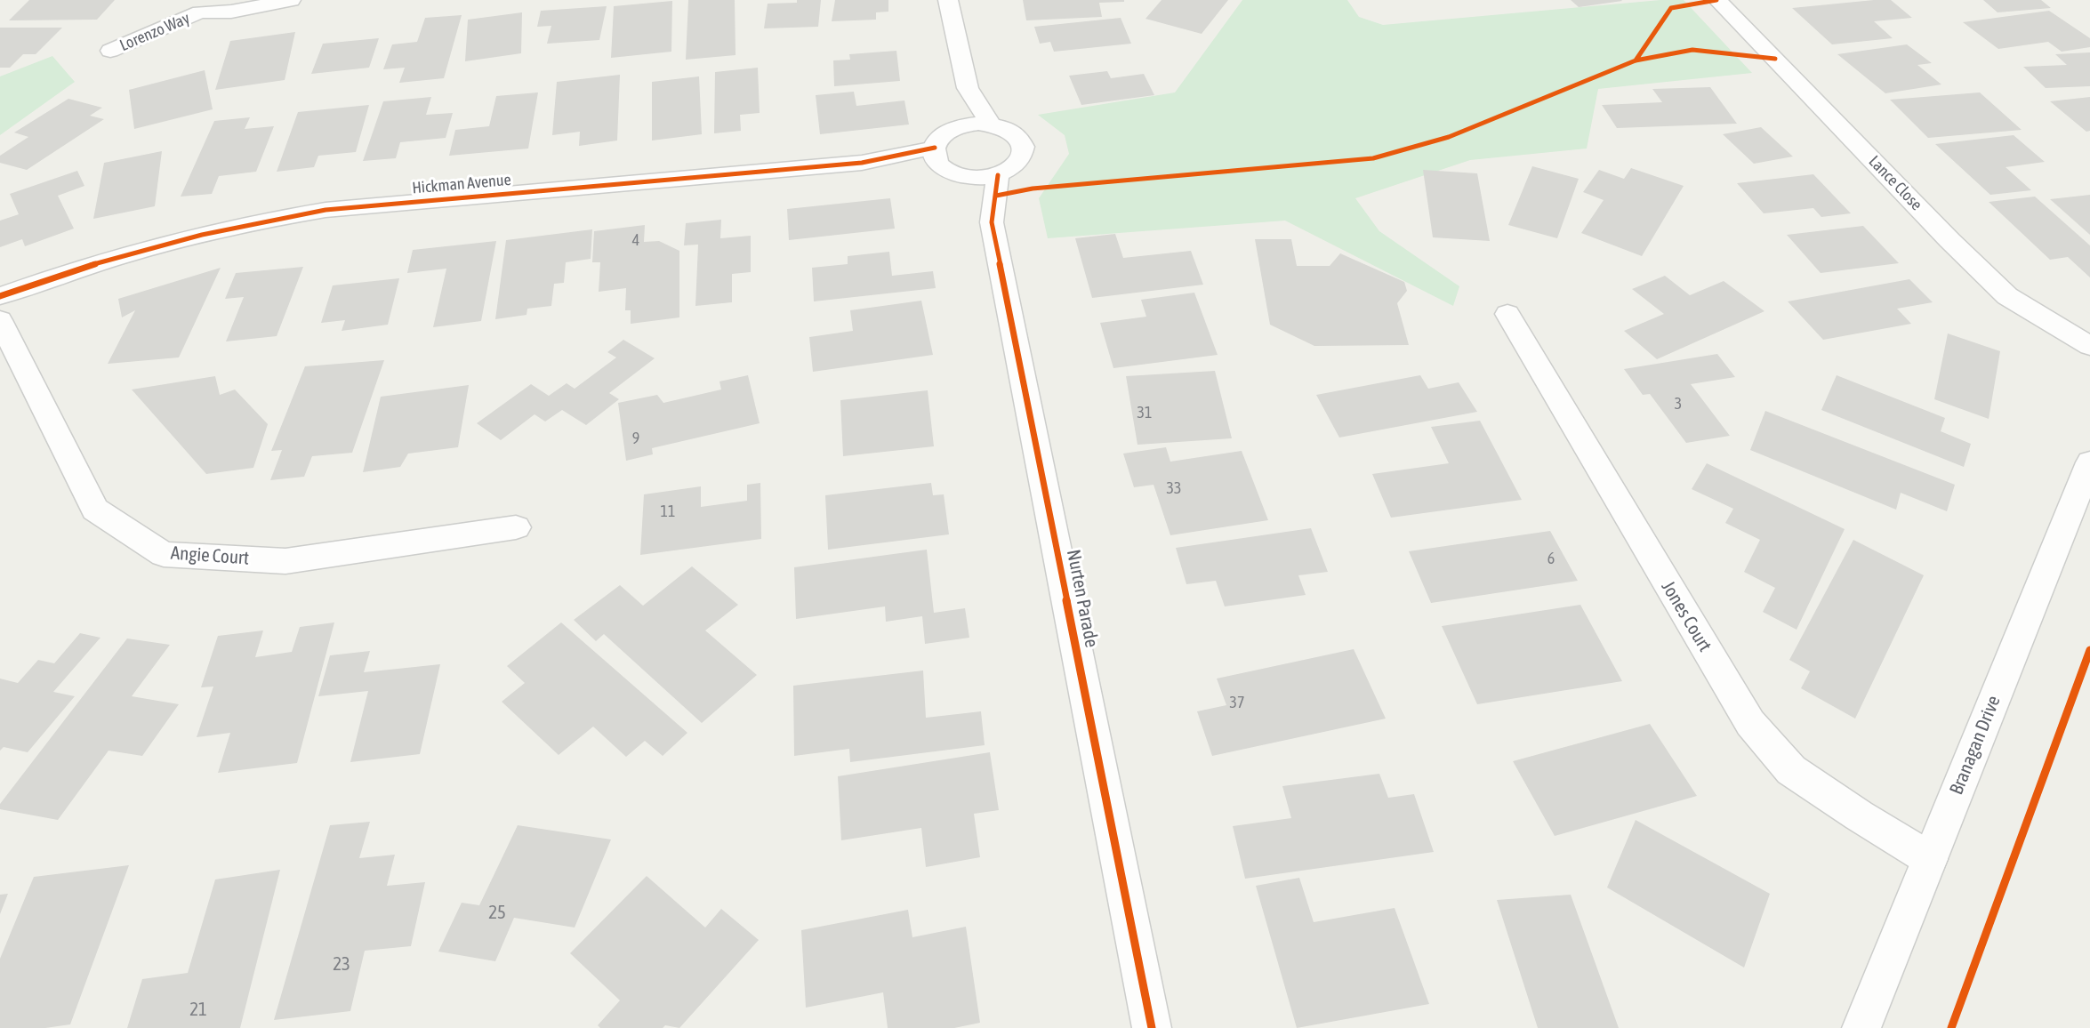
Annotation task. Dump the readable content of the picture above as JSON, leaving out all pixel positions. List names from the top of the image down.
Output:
{
  "streets": {
    "street": [
      "Lorenzo Way",
      "Lance Close",
      "Hickman Avenue",
      "Angie Court",
      "Nurten Parade",
      "Jones Court",
      "Branagan Drive"
    ]
  },
  "crossings": [
    ["Hickman Avenue", "Nurten Parade"],
    ["Jones Court", "Branagan Drive"]
  ],
  "house_numbers": [
    "4",
    "3",
    "31",
    "9",
    "33",
    "11",
    "6",
    "37",
    "25",
    "23",
    "21"
  ]
}
